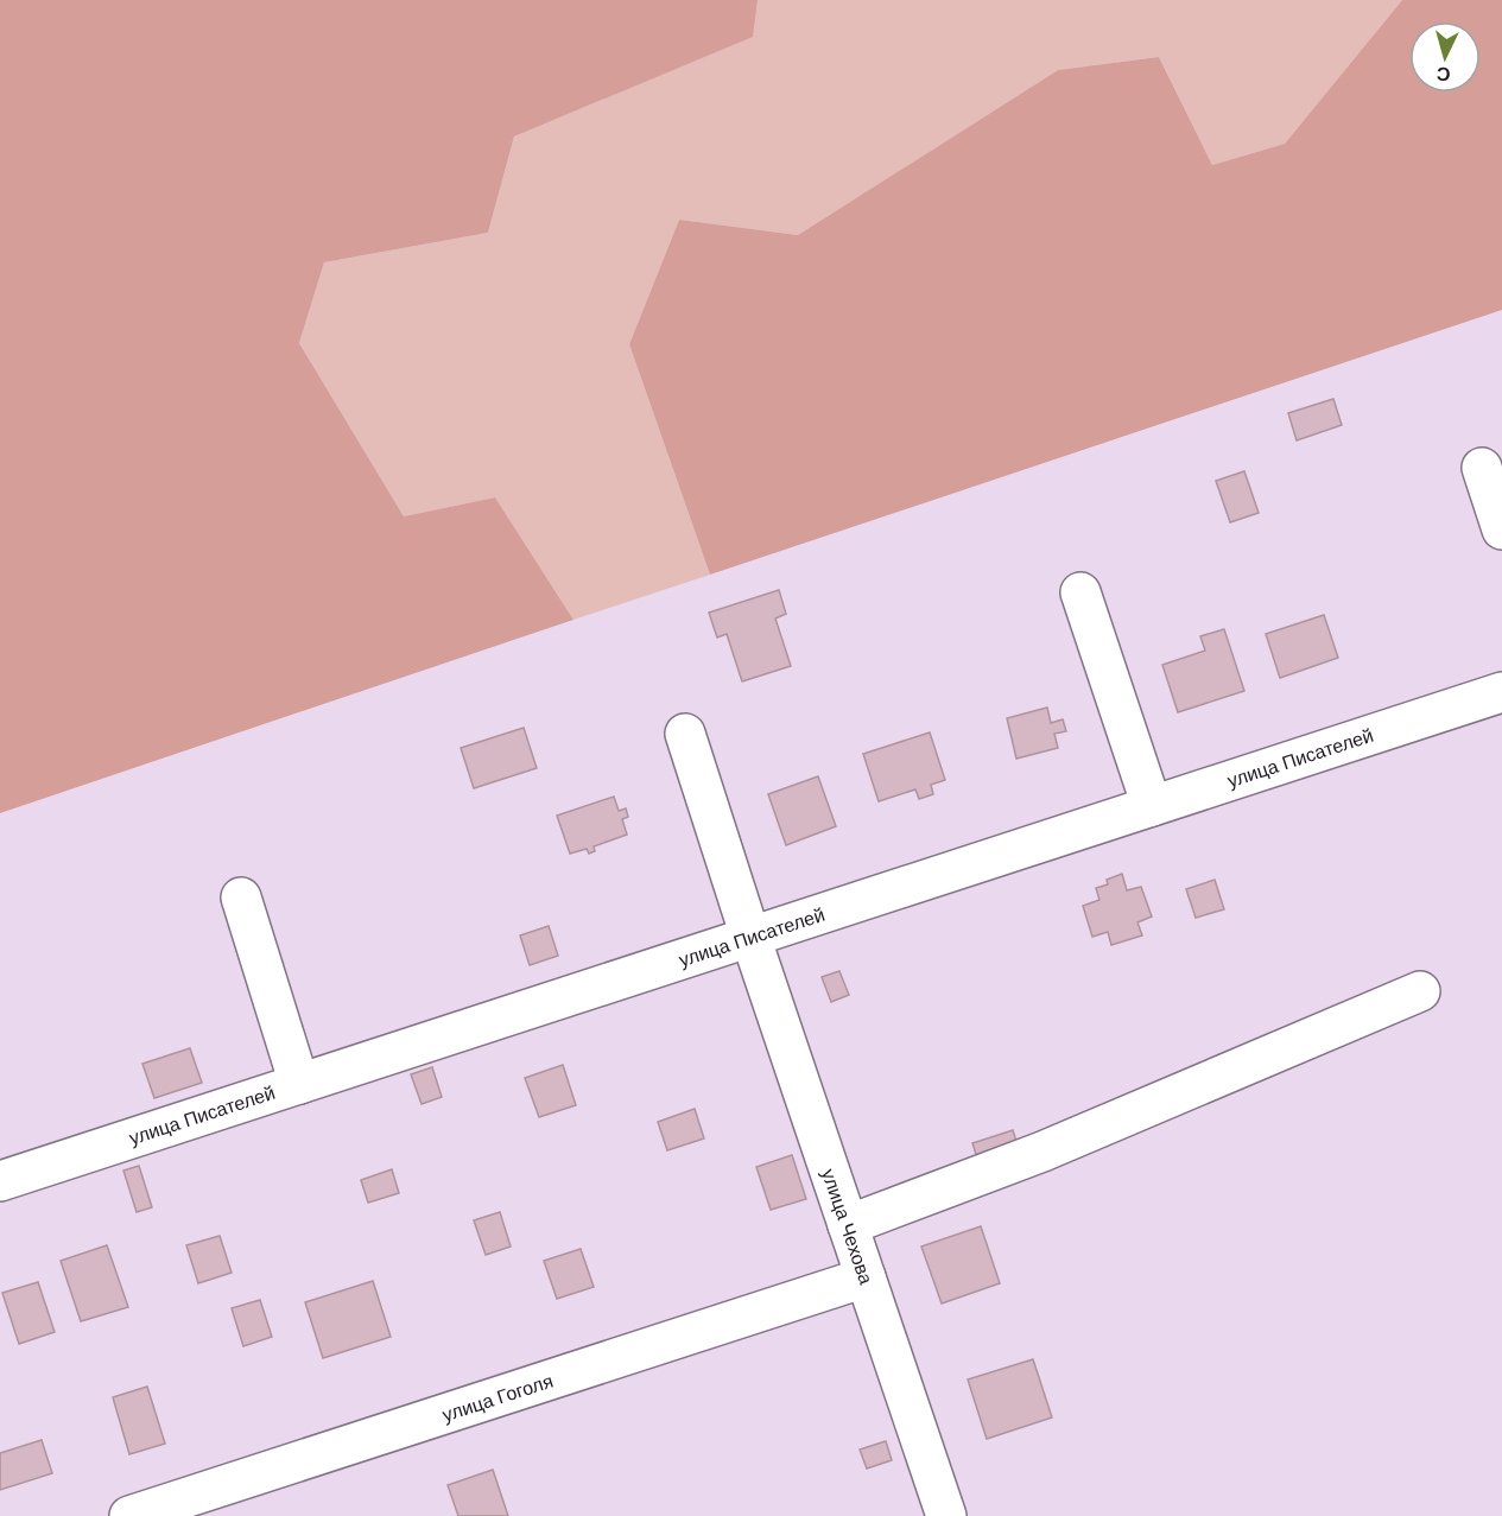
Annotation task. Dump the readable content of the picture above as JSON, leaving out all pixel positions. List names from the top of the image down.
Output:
{
  "streets": {
    "street": ["улица Писателей", "улица Чехова", "улица Гоголя"]
  },
  "crossings": [
    ["улица Писателей", "улица Чехова"],
    ["улица Чехова", "улица Гоголя"]
  ],
  "north": "bottom"
}
